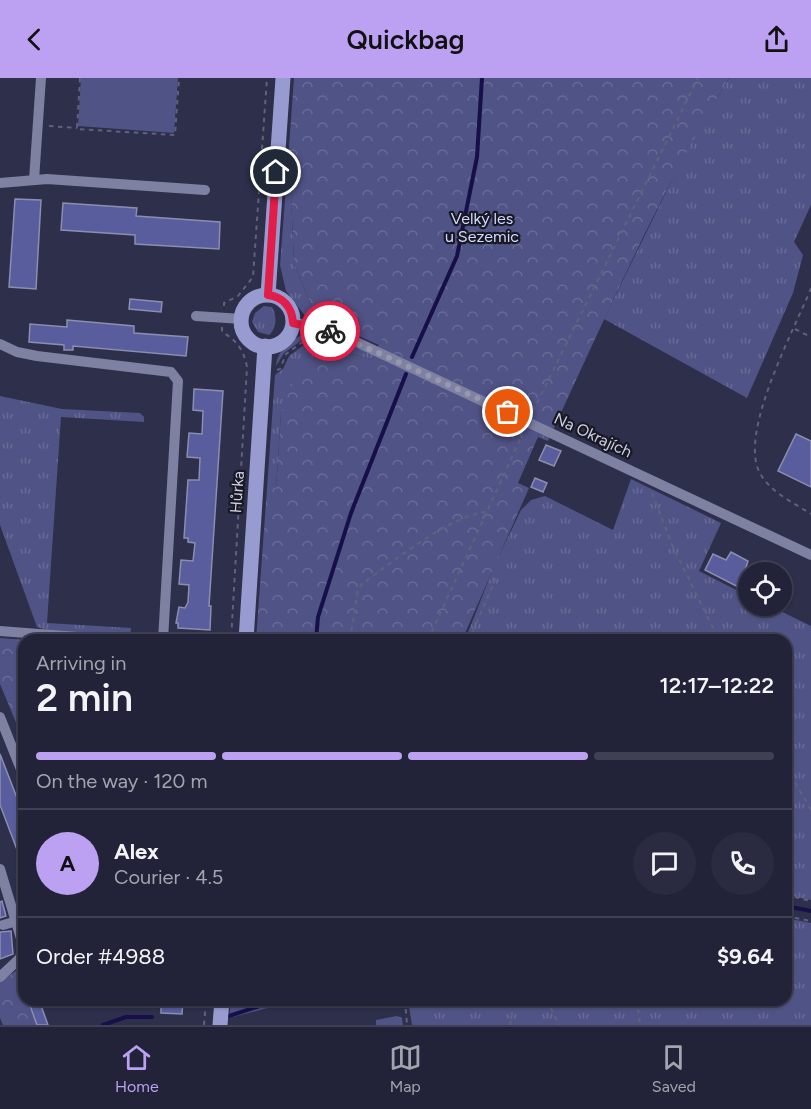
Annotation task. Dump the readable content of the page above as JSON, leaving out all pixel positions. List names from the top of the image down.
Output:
{
  "streets": {
    "main road": ["Hůrka"],
    "street": ["Na Okrajích"]
  },
  "crossings": [
    ["Na Okrajích", "Hůrka"]
  ],
  "parks": ["Velký les u Sezemic"],
  "page": {
    "header": "Quickbag",
    "heading": ["2 min", "Arriving in", "12:17–12:22"],
    "panel": [
      "Alex",
      "Courier · 4.5",
      "Order #4988",
      "$9.64"
    ],
    "bar": "On the way · 120 m",
    "round": "A",
    "tabs": ["Home", "Map", "Saved"]
  }
}
